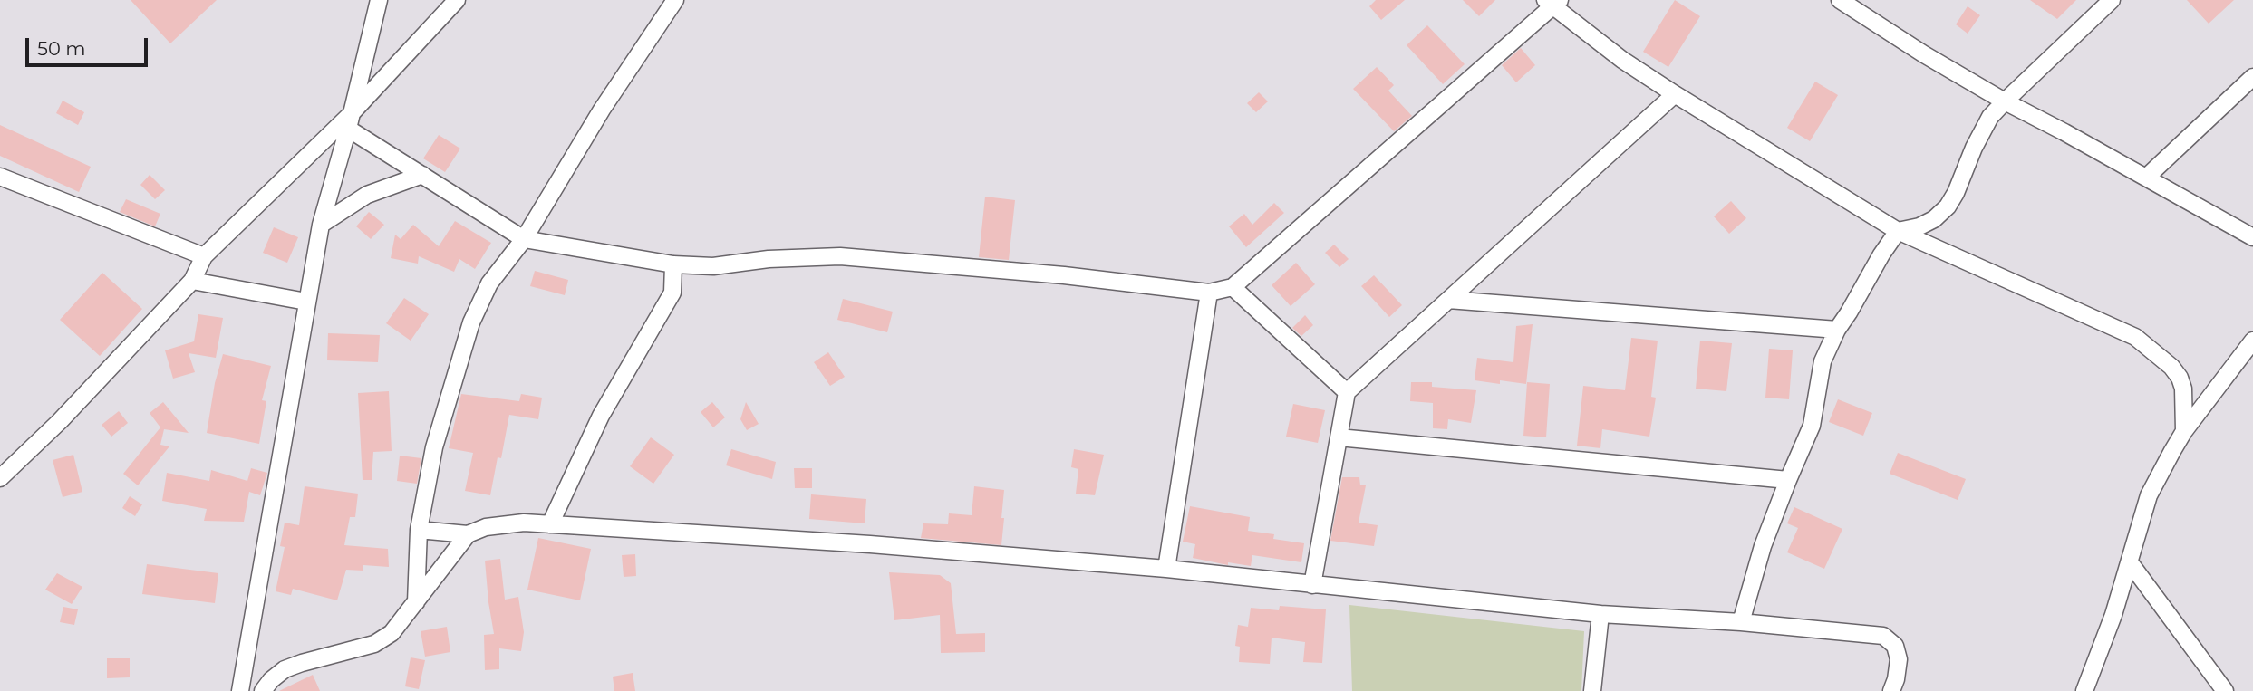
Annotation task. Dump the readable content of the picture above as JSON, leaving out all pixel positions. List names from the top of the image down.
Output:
{
  "scale_bar": "50 m"
}
